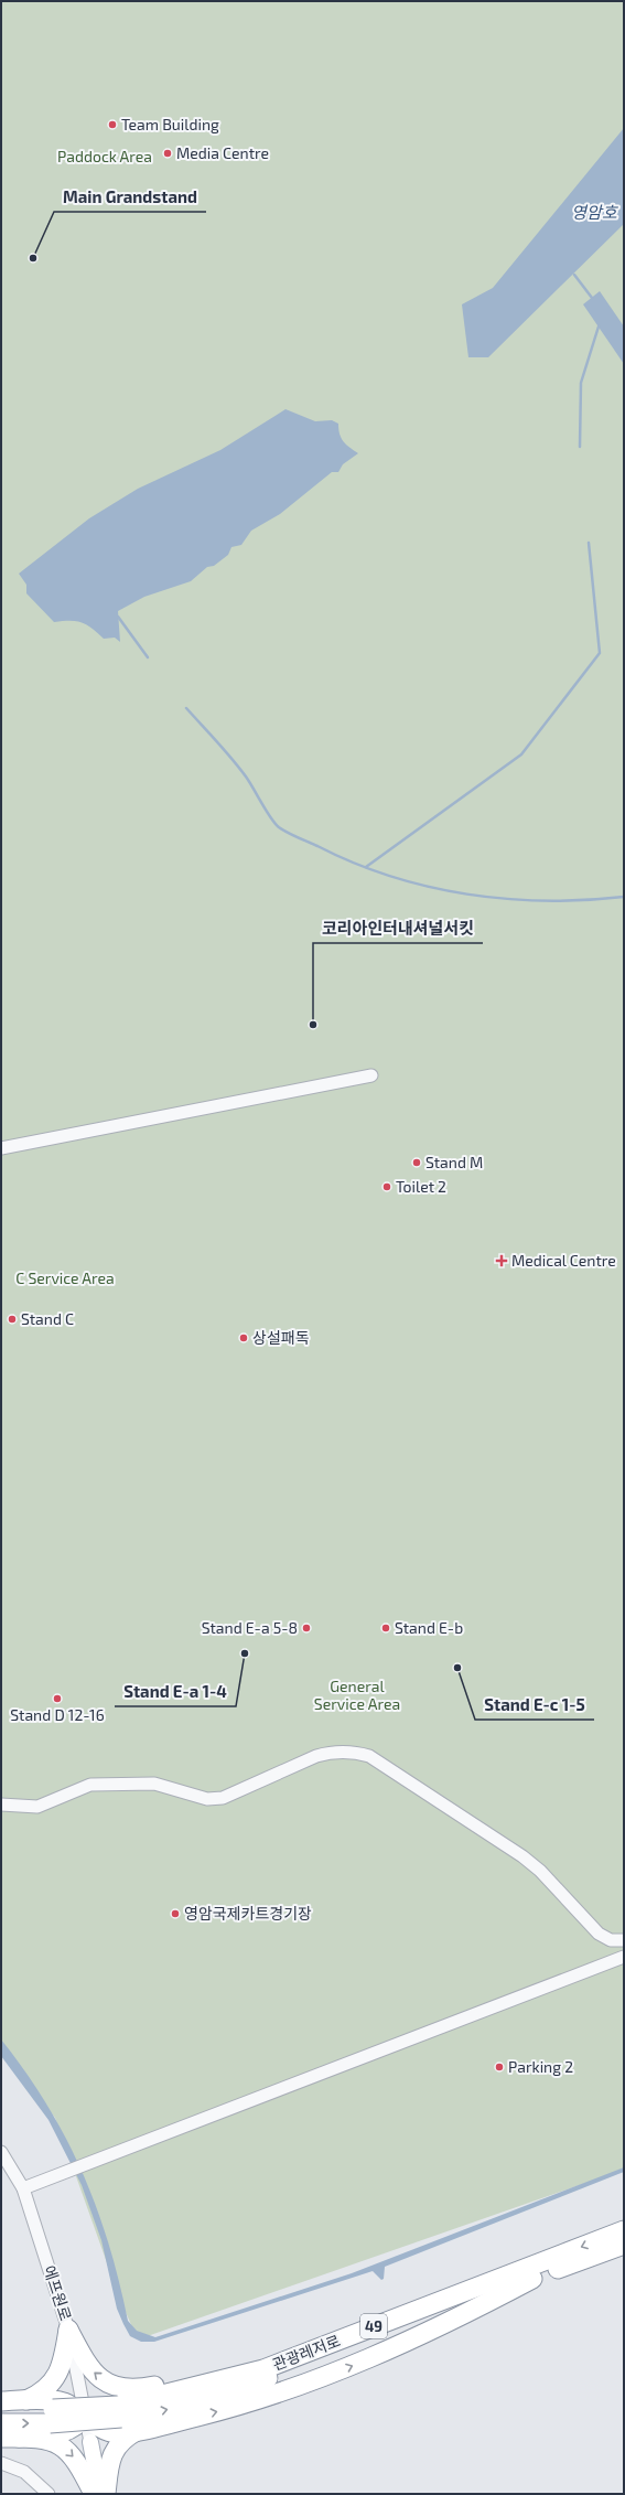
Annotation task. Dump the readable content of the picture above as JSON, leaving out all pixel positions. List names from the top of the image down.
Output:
{
  "streets": {
    "highway": ["49", "관광레저로"],
    "street": ["에프원로"]
  },
  "water": ["영암호"],
  "parks": ["Paddock Area", "C Service Area", "General Service Area"],
  "places": {
    "other": [
      "Team Building",
      "Media Centre",
      "Main Grandstand",
      "코리아인터내셔널서킷",
      "Stand M",
      "Toilet 2",
      "Stand C",
      "상설패독",
      "Stand E-a 5-8",
      "Stand E-b",
      "Stand E-a 1-4",
      "Stand E-c 1-5",
      "Stand D 12-16",
      "영암국제카트경기장",
      "Parking 2"
    ],
    "health": ["Medical Centre"]
  }
}
